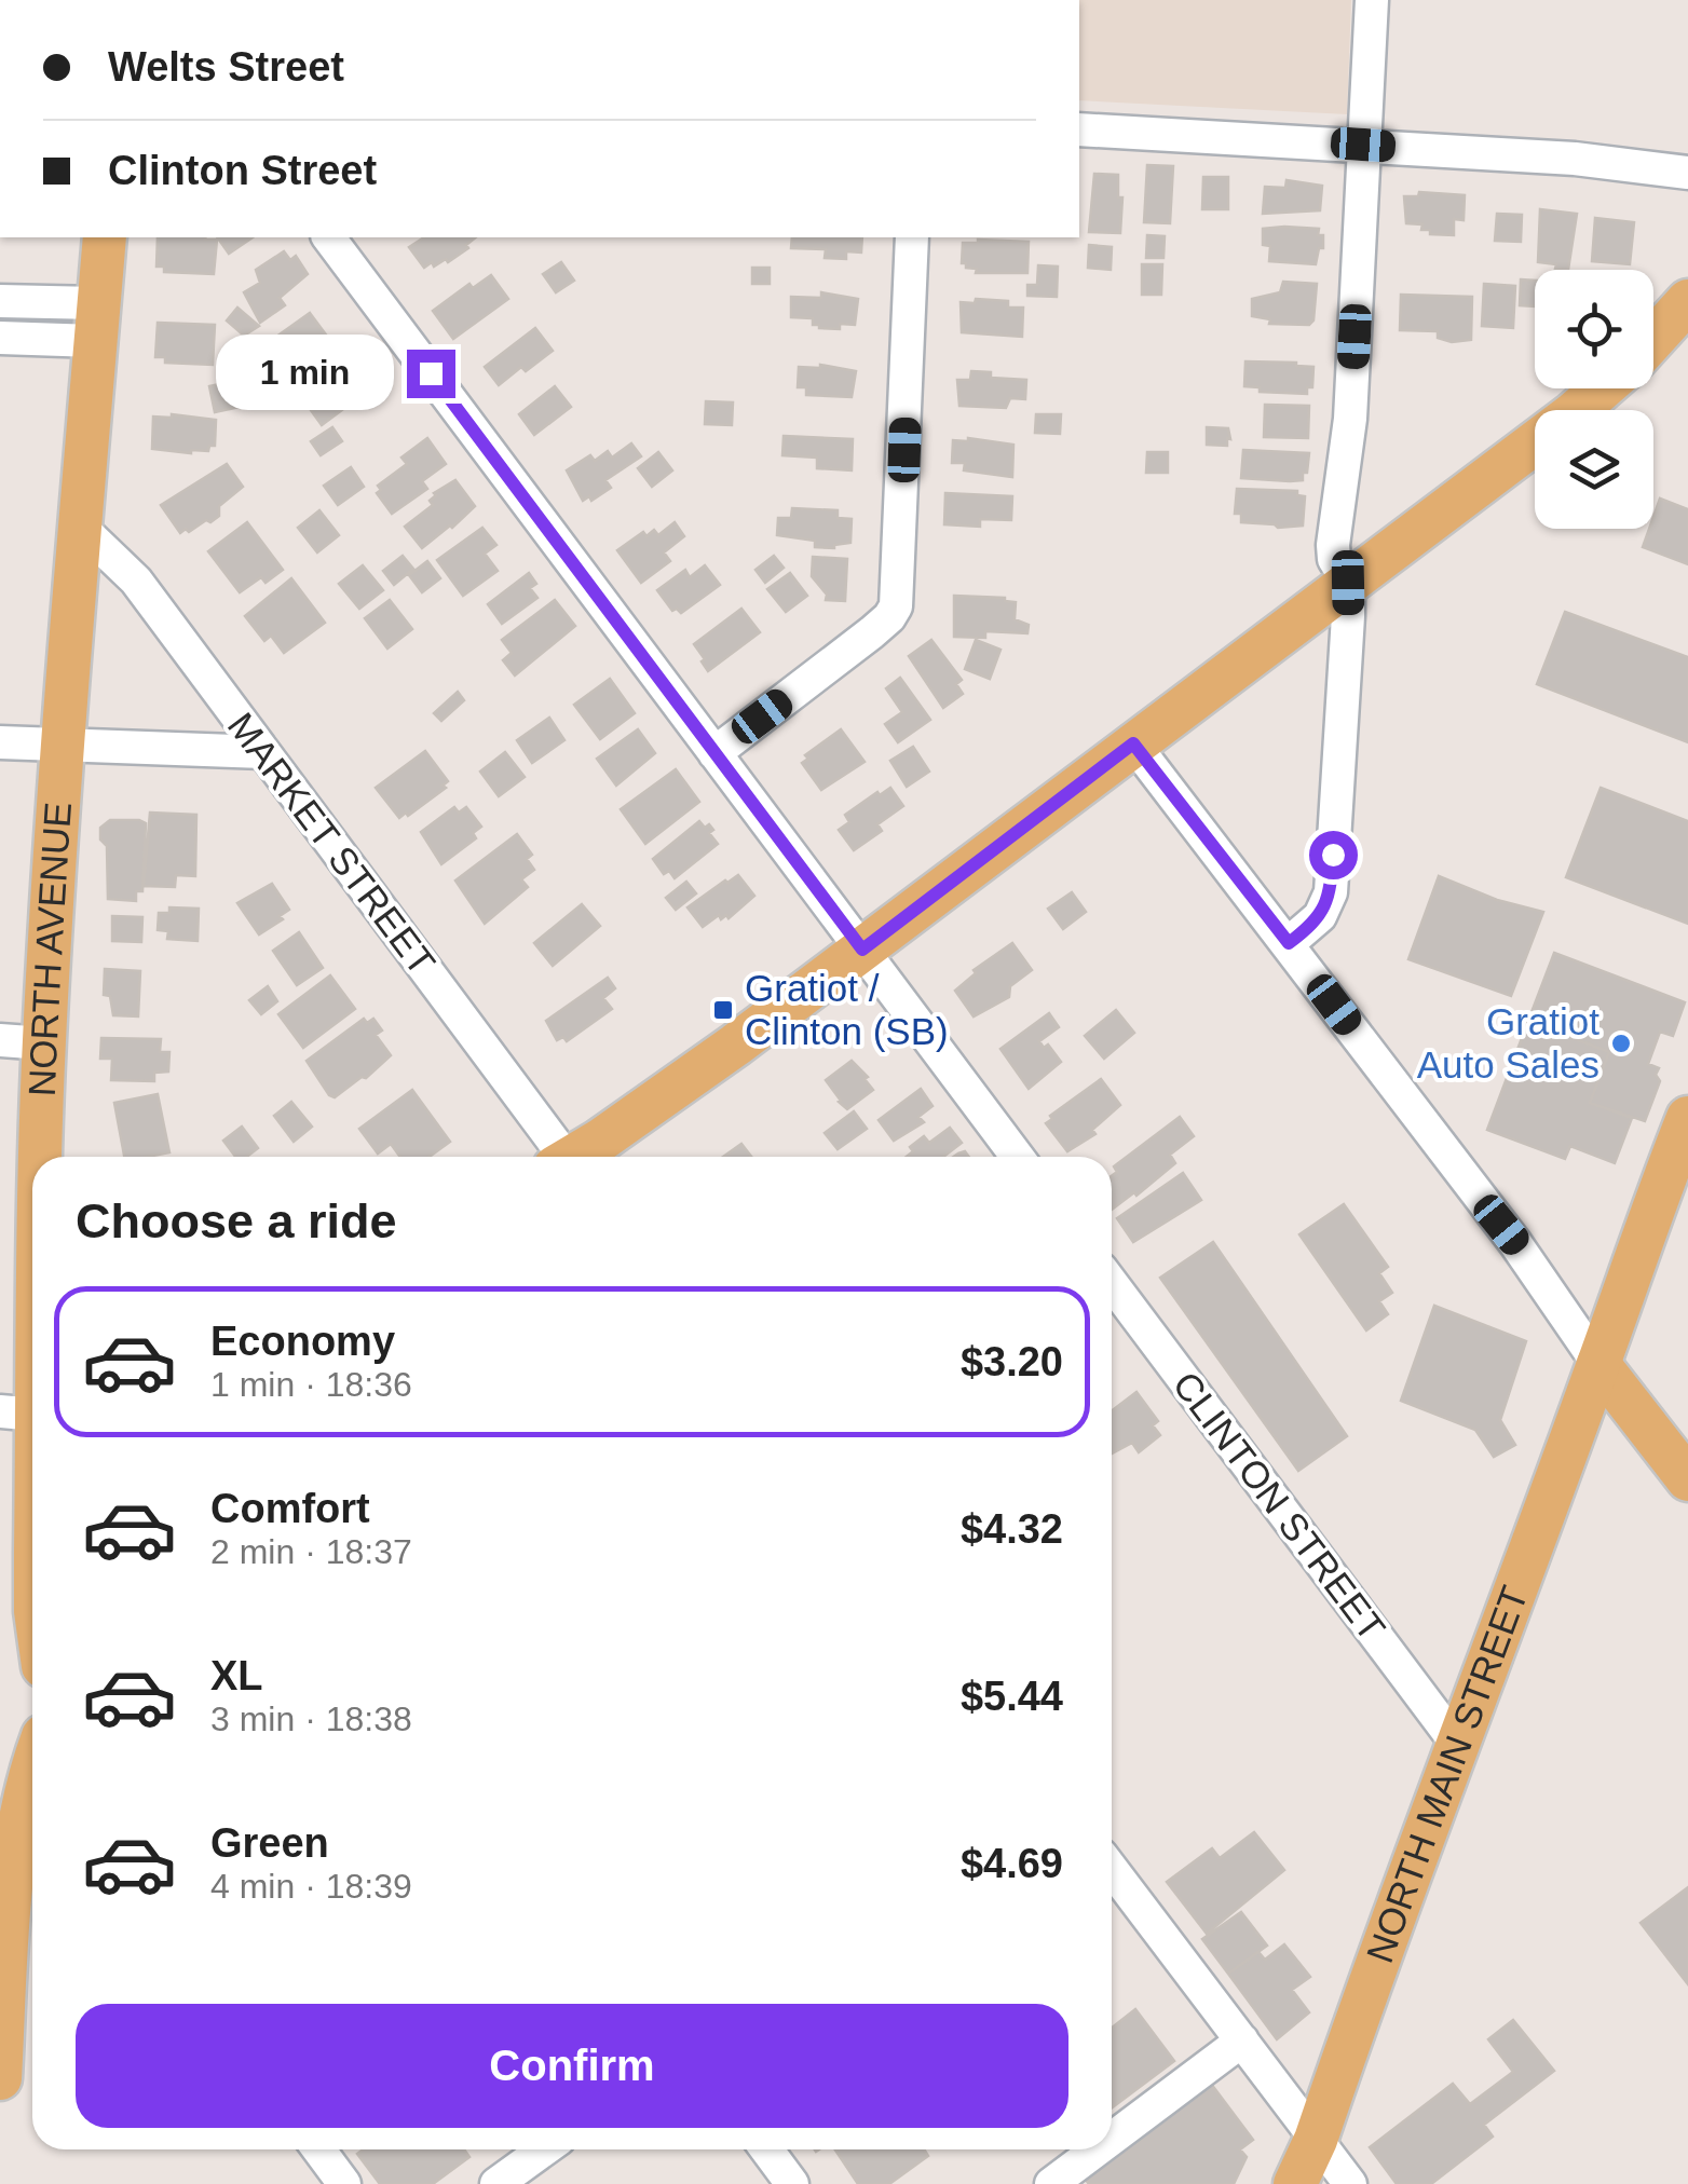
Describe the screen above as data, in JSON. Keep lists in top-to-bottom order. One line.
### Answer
{"streets":{"main road":["NORTH AVENUE","NORTH MAIN STREET"],"street":["MARKET STREET","CLINTON STREET"]},"crossings":[["MARKET STREET","NORTH AVENUE"],["CLINTON STREET","NORTH MAIN STREET"]],"places":{"transit":["Gratiot / Clinton (SB)"],"other":["Gratiot Auto Sales"]},"page":{"banner":["Welts Street","Clinton Street"],"bubble":"1 min","heading":"Choose a ride","list":[{"name":"Economy","note":"1 min · 18:36","value":"$3.20"},{"name":"Comfort","note":"2 min · 18:37","value":"$4.32"},{"name":"XL","note":"3 min · 18:38","value":"$5.44"},{"name":"Green","note":"4 min · 18:39","value":"$4.69"}],"buttons":"Confirm"}}
